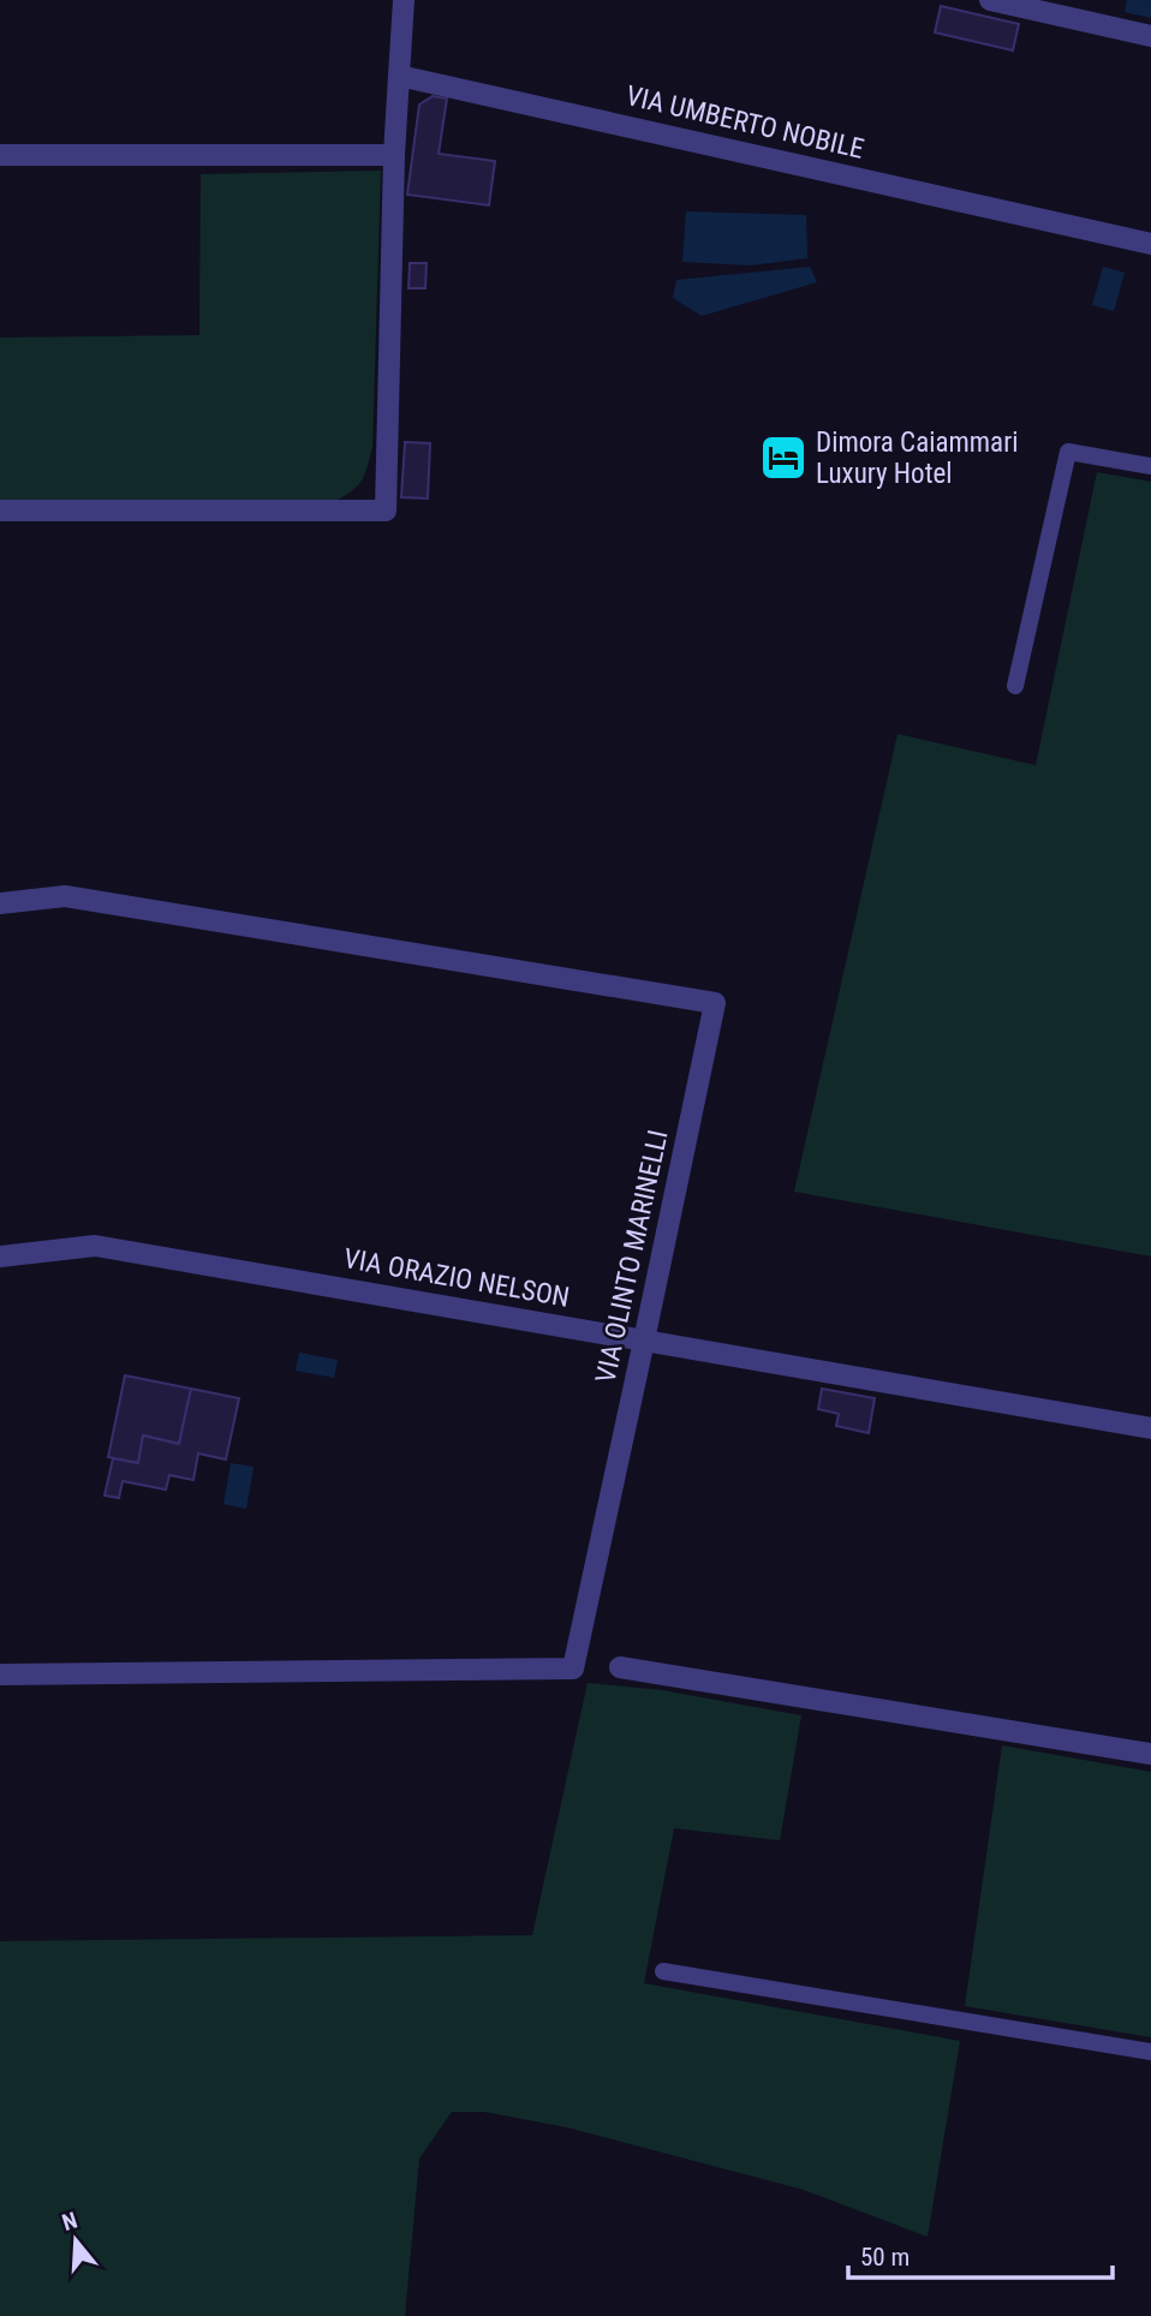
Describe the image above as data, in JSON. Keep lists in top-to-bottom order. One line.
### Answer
{"streets":{"street":["VIA UMBERTO NOBILE","VIA OLINTO MARINELLI","VIA ORAZIO NELSON"]},"crossings":[["VIA OLINTO MARINELLI","VIA ORAZIO NELSON"]],"places":{"hotel":["Dimora Caiammari Luxury Hotel"]},"scale_bar":"50 m","north":"top"}
